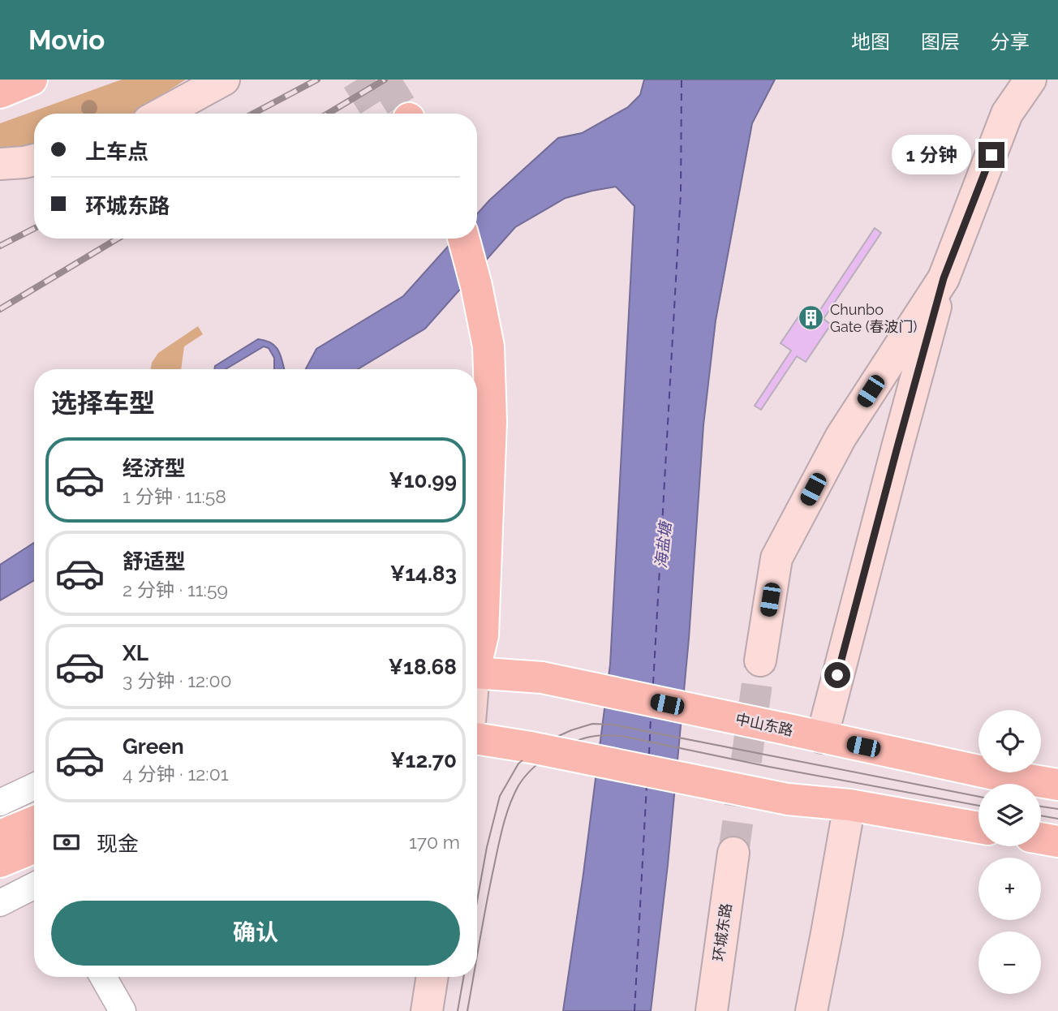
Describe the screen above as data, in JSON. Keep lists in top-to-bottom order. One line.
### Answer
{"streets":{"main road":["中山东路"],"street":["环城东路"]},"water":["海盐塘"],"places":{"building":["Chunbo Gate (春波门)"]},"page":{"header":"Movio","nav":["地图","图层","分享"],"banner":["上车点","环城东路"],"bubble":"1 分钟","heading":"选择车型","list":[{"name":"经济型","note":"1 分钟 · 11:58","value":"¥10.99"},{"name":"舒适型","note":"2 分钟 · 11:59","value":"¥14.83"},{"name":"XL","note":"3 分钟 · 12:00","value":"¥18.68"},{"name":"Green","note":"4 分钟 · 12:01","value":"¥12.70"}],"map_buttons":["+","−"],"pay":["现金","170 m"],"buttons":"确认"}}
